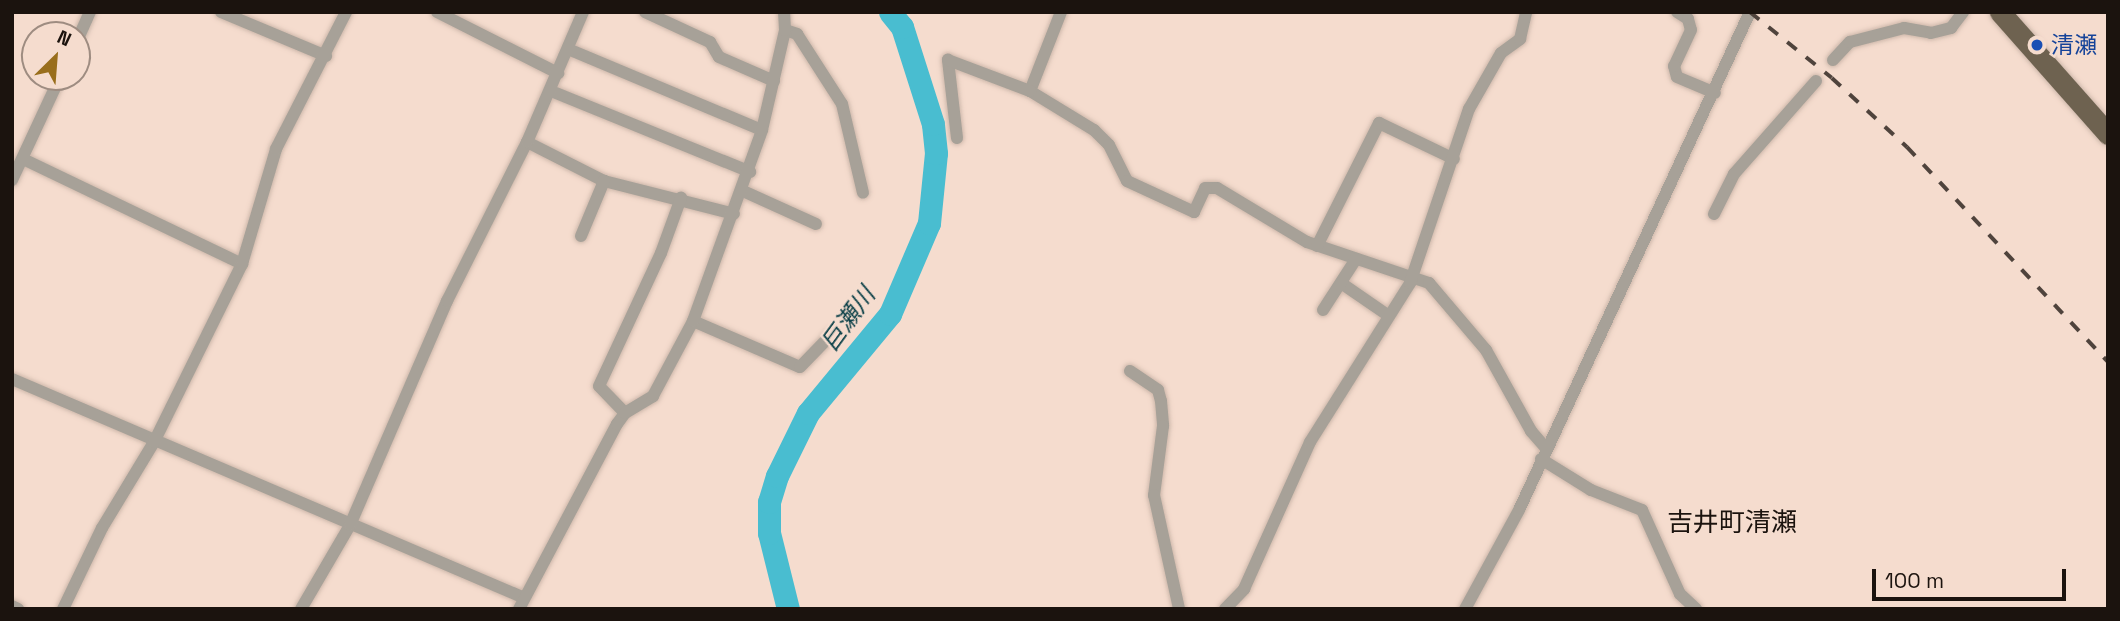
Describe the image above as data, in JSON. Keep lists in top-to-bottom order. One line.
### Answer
{"districts":["吉井町清瀬"],"water":["巨瀬川"],"places":["清瀬"],"scale_bar":"100 m","north":"top right"}
